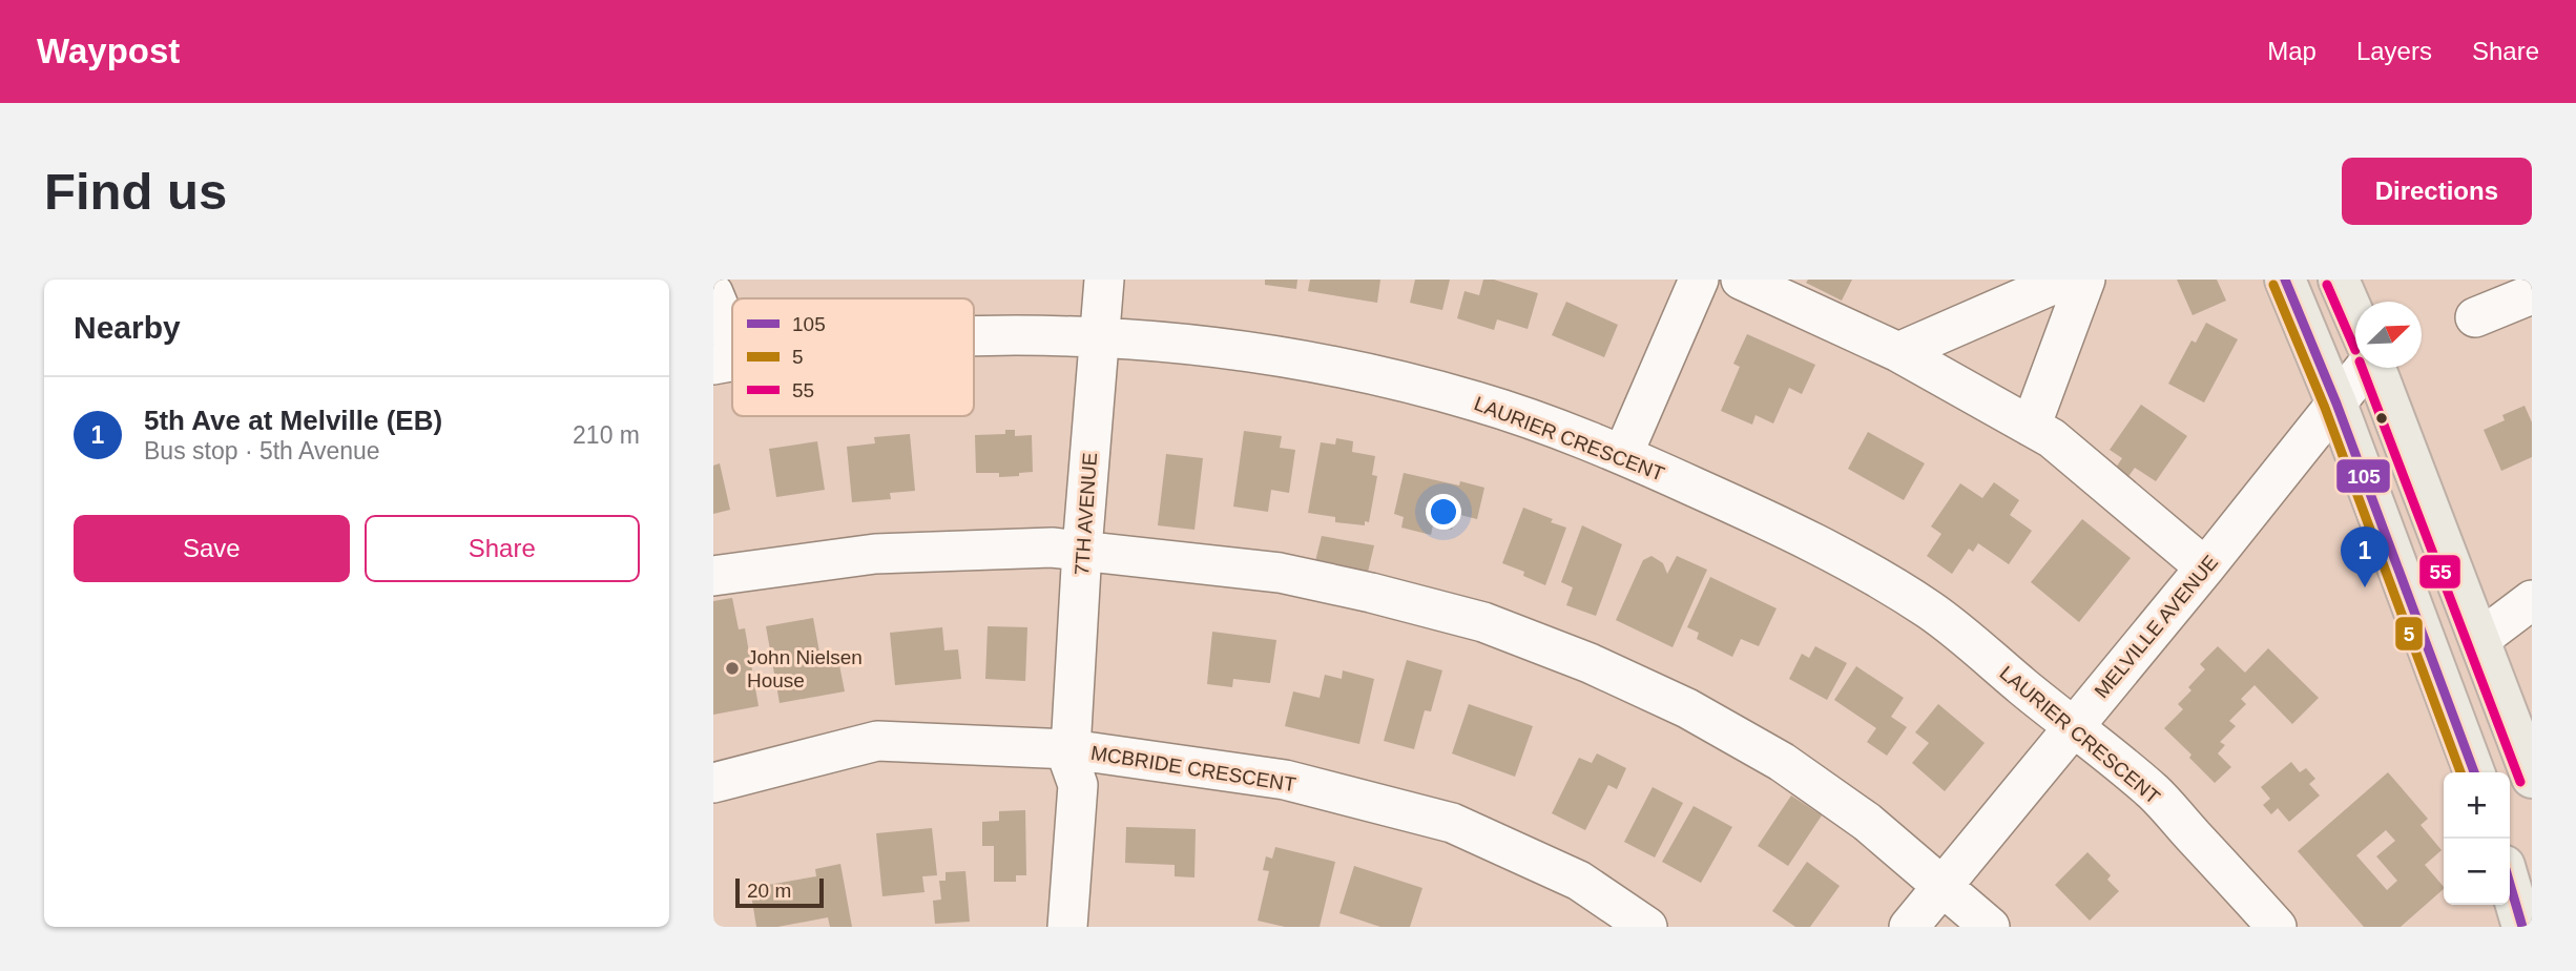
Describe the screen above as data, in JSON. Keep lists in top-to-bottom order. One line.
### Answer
{"streets":{"street":["LAURIER CRESCENT","7TH AVENUE","MELVILLE AVENUE","MCBRIDE CRESCENT"]},"crossings":[["LAURIER CRESCENT","7TH AVENUE"],["LAURIER CRESCENT","MELVILLE AVENUE"],["7TH AVENUE","MCBRIDE CRESCENT"]],"places":["John Nielsen House"],"lines":["transit line 105","transit line 5","transit line 55"],"legend":["105","5","55"],"scale_bar":"20 m","north":"top right","page":{"header":"Waypost","nav":["Map","Layers","Share"],"buttons":["Directions",["Save","Share"]],"title":"Find us","heading":"Nearby","list":[{"mark":"1","name":"5th Ave at Melville (EB)","note":"Bus stop · 5th Avenue","value":"210 m"}],"pins":"1","map_buttons":["+","−"],"scale":"20 m"}}
